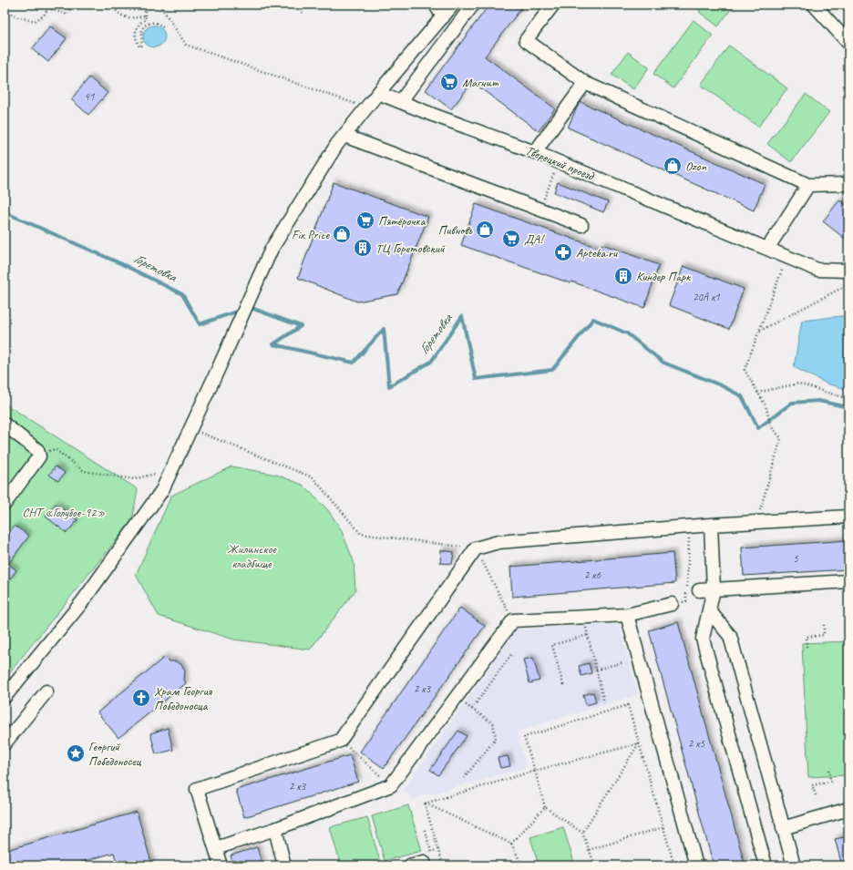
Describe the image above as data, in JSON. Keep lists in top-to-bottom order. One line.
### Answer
{"streets":{"lane":["Тверецкий проезд"]},"water":["Горетовка"],"parks":["СНТ «Голубое-92»","Жилинское кладбище"],"places":{"supermarket":["Магнит","Пятёрочка","ДА!"],"shop":["Ozon","Пивновъ","Fix Price"],"building":["ТЦ Горетовский","Киндер Парк"],"pharmacy":["Apteka.ru"],"church":["Храм Георгия Победоносца"],"place":["Георгий Победоносец"]},"house_numbers":["41","20А к1","5","2 к6","2 к3","2 к5","2 к3"]}
